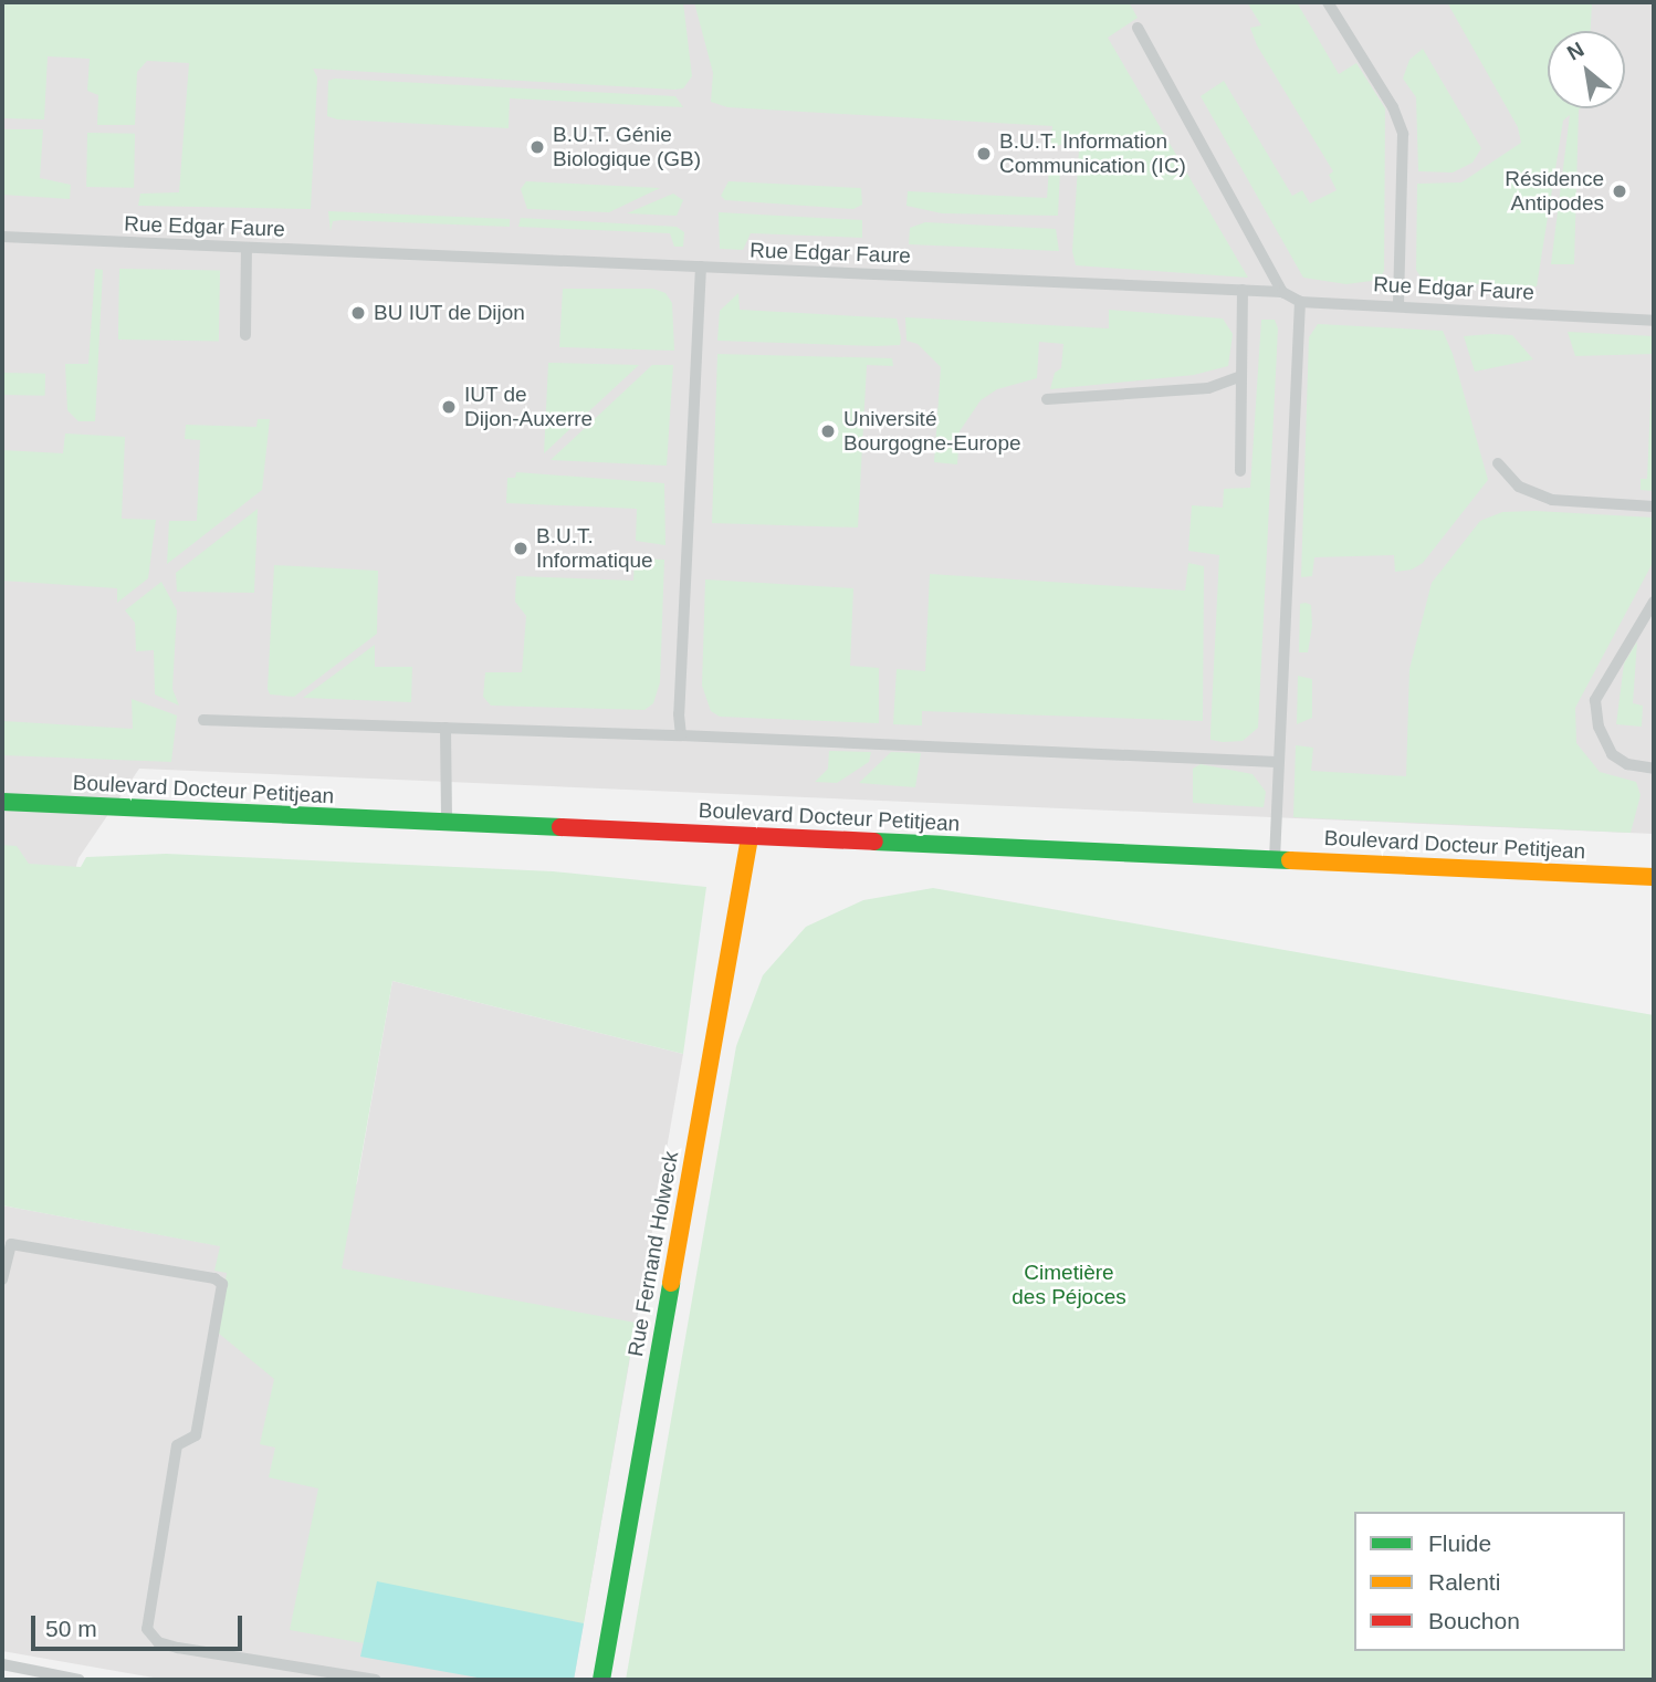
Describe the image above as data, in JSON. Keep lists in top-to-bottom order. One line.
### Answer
{"streets":{"main road":["Boulevard Docteur Petitjean","Rue Fernand Holweck"],"lane":["Rue Edgar Faure"]},"crossings":[["Boulevard Docteur Petitjean","Rue Fernand Holweck"]],"parks":["Cimetière des Péjoces"],"places":["B.U.T. Génie Biologique (GB)","B.U.T. Information Communication (IC)","Résidence Antipodes","BU IUT de Dijon","IUT de Dijon-Auxerre","Université Bourgogne-Europe","B.U.T. Informatique"],"legend":["Fluide","Ralenti","Bouchon"],"scale_bar":"50 m","north":"top left"}
